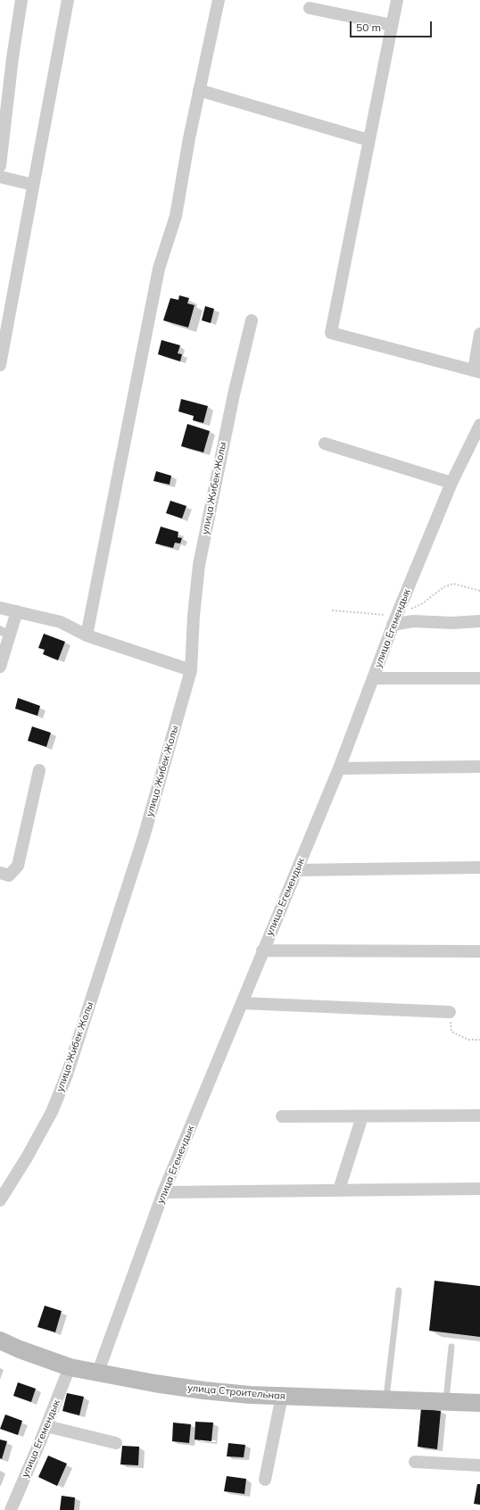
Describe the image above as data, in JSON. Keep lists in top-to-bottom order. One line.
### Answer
{"streets":{"main road":["улица Строительная"],"street":["улица Жибек Жолы","улица Егемендык"]},"crossings":[["улица Егемендык","улица Строительная"]],"scale_bar":"50 m"}
